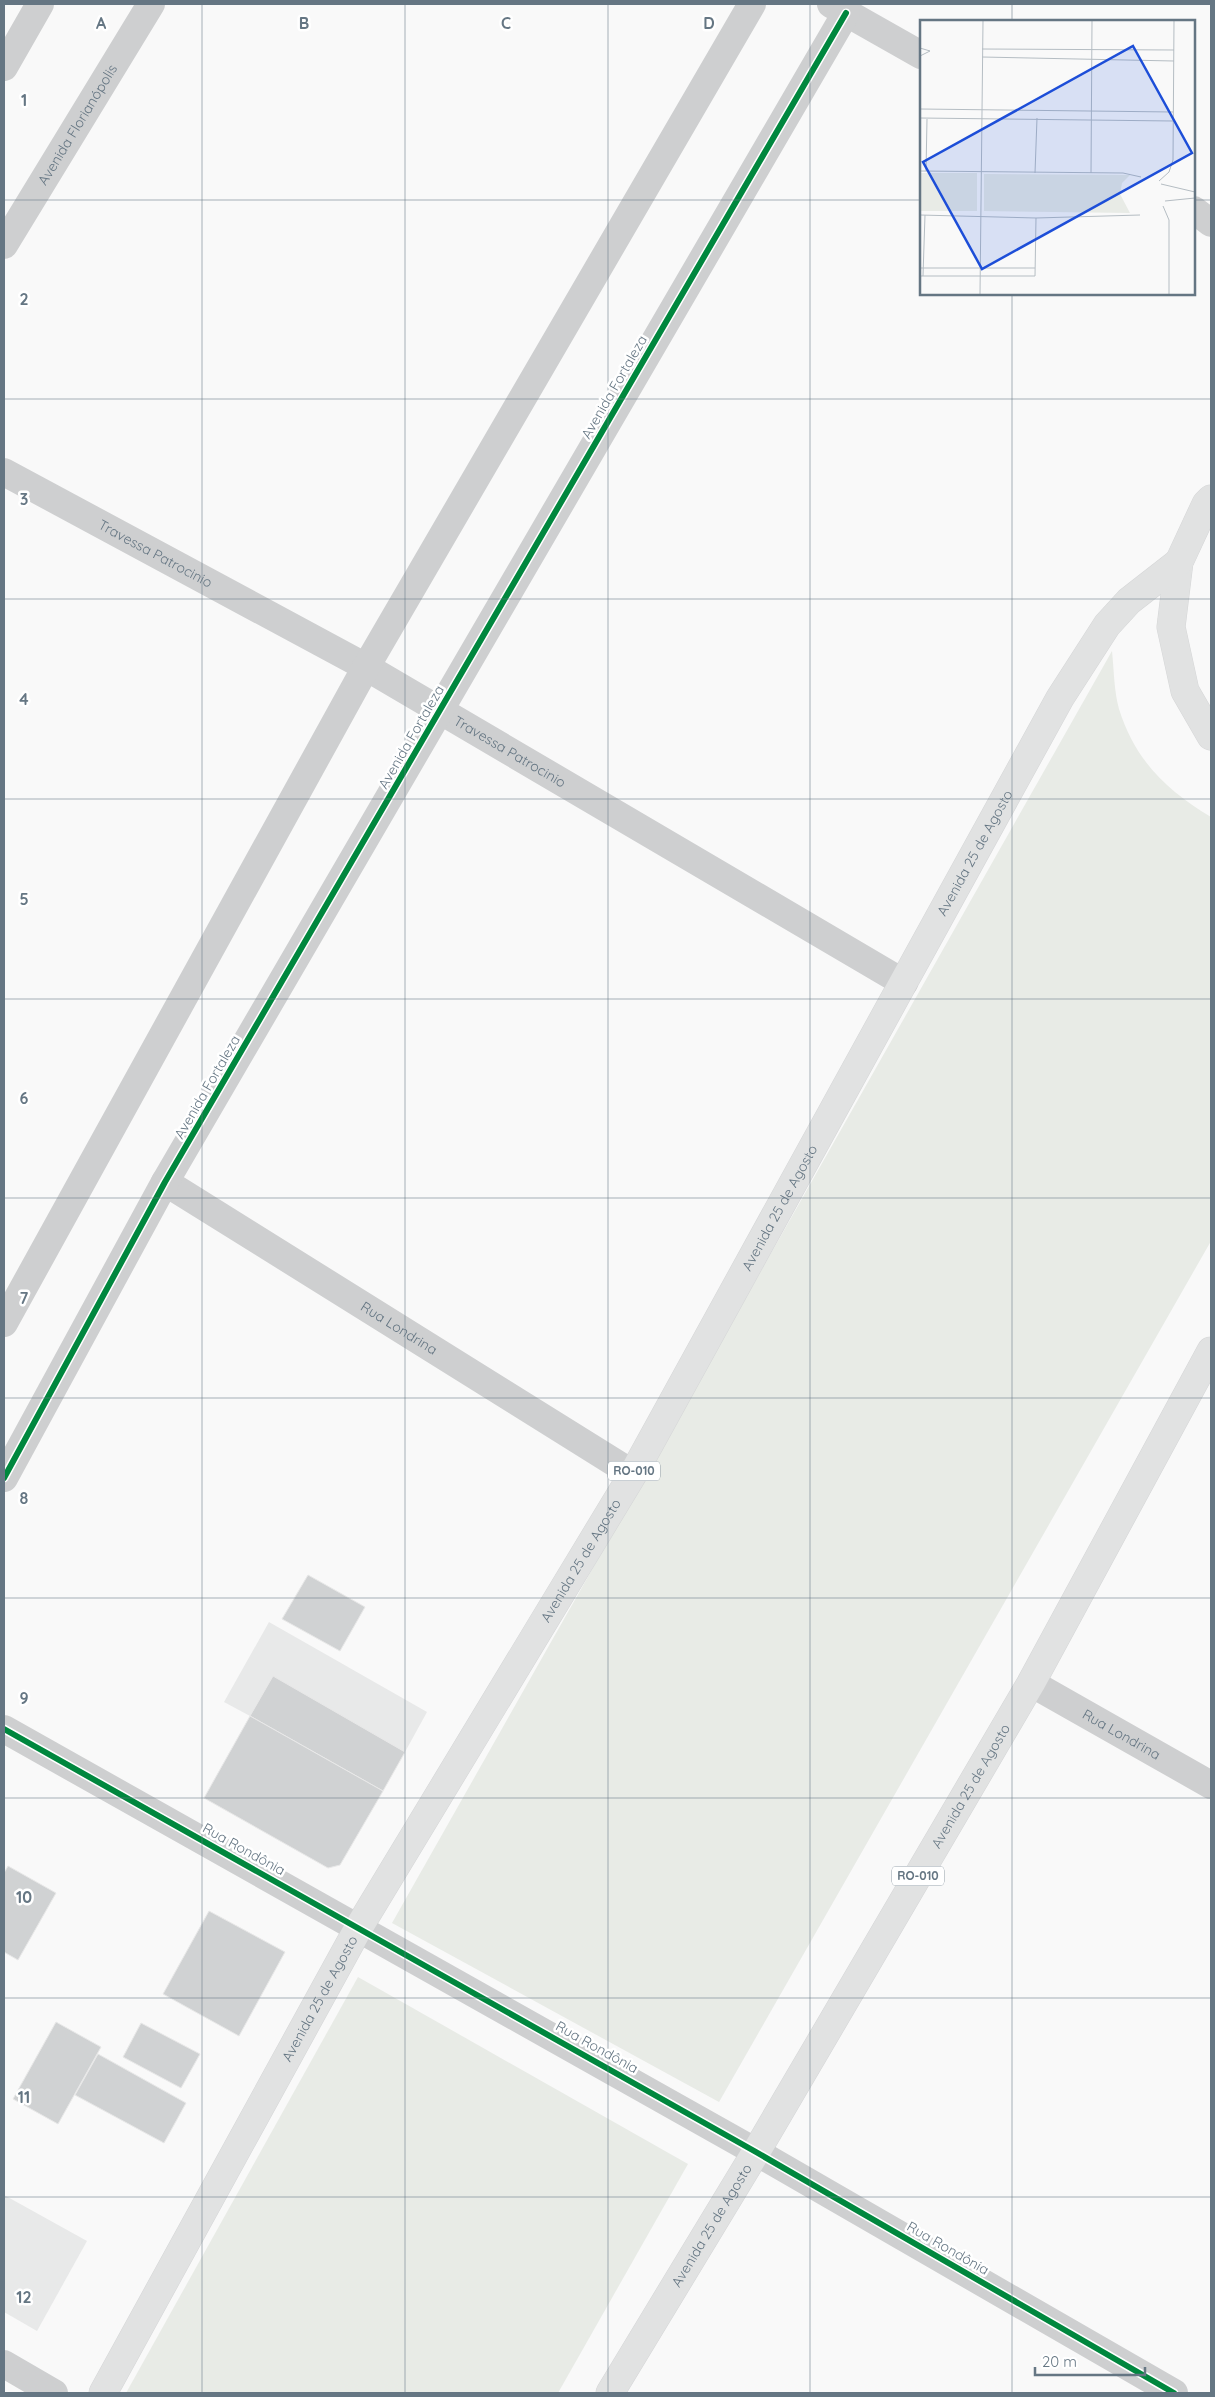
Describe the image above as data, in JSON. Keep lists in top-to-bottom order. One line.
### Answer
{"streets":{"main road":["Avenida 25 de Agosto","RO-010"],"street":["Avenida Florianópolis","Avenida Fortaleza","Travessa Patrocinio","Rua Londrina","Rua Rondônia"]},"crossings":[["Avenida Fortaleza","Travessa Patrocinio"],["Avenida Fortaleza","Rua Londrina"],["Travessa Patrocinio","Avenida 25 de Agosto"],["Avenida 25 de Agosto","Rua Londrina"],["Avenida 25 de Agosto","Rua Rondônia"]],"scale_bar":"20 m","grid":{"columns":["A","B","C","D"],"rows":["1","2","3","4","5","6","7","8","9","10","11","12"]}}
